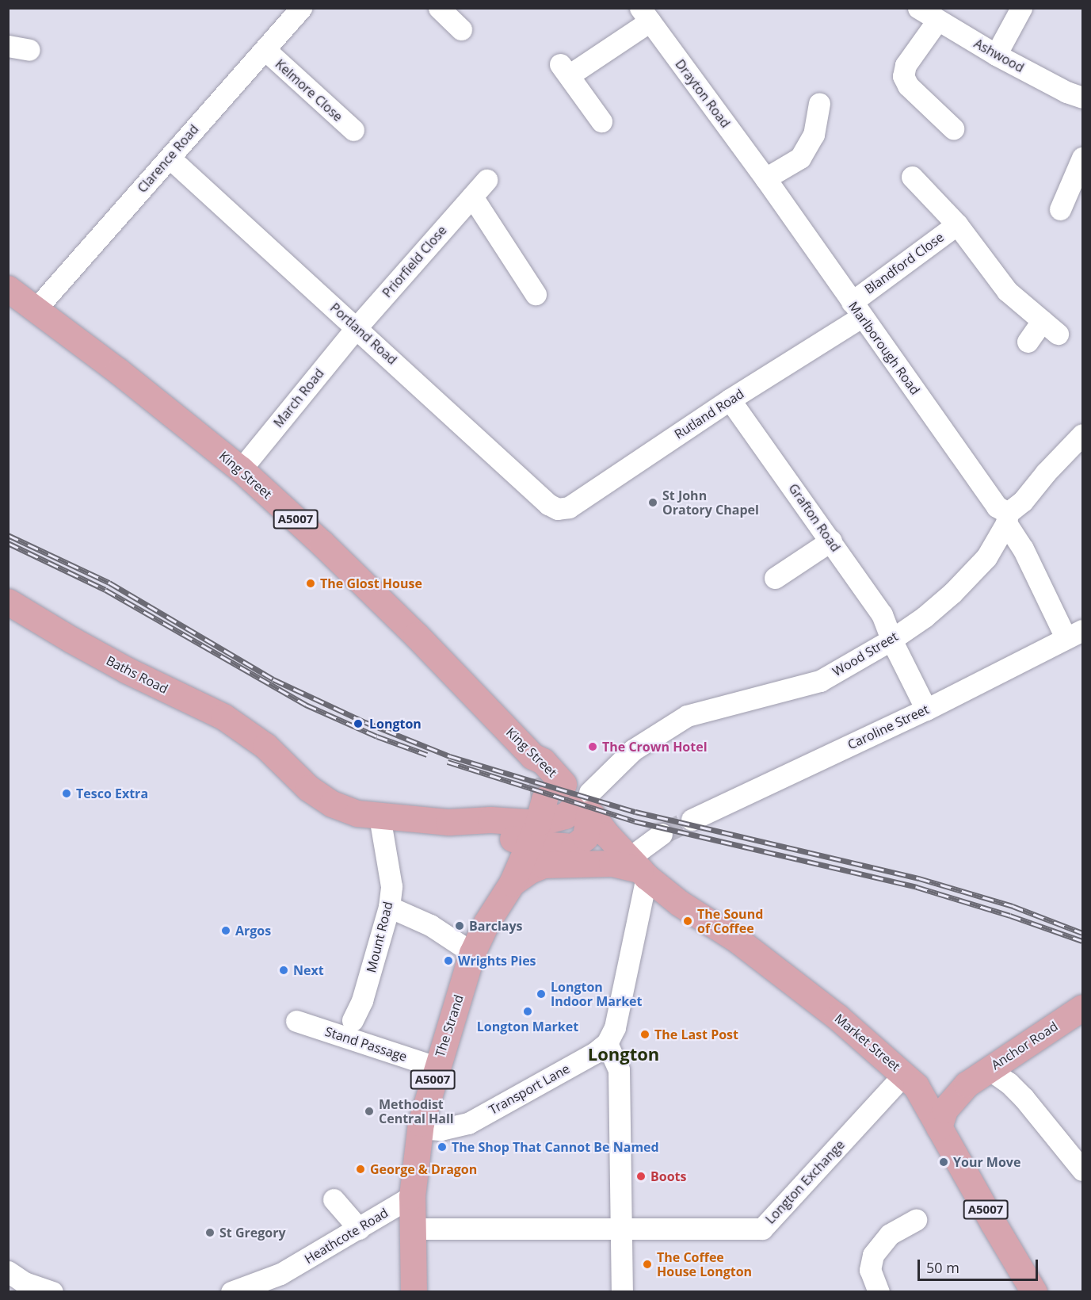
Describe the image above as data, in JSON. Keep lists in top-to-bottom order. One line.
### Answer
{"streets":{"main road":["King Street","A5007","Baths Road","The Strand","Market Street","Anchor Road"],"street":["Ashwood","Kelmore Close","Drayton Road","Clarence Road","Priorfield Close","Blandford Close","Portland Road","Marlborough Road","March Road","Rutland Road","Grafton Road","Wood Street","Caroline Street","Mount Road","Stand Passage","Transport Lane","Longton Exchange","Heathcote Road"]},"crossings":[["Kelmore Close","Clarence Road"],["Drayton Road","Marlborough Road"],["Clarence Road","Portland Road"],["Clarence Road","King Street"],["Priorfield Close","Portland Road"],["Priorfield Close","March Road"],["Blandford Close","Marlborough Road"],["Blandford Close","Rutland Road"],["Portland Road","March Road"],["Portland Road","Rutland Road"],["Marlborough Road","Rutland Road"],["Marlborough Road","Wood Street"],["Marlborough Road","Caroline Street"],["March Road","King Street"],["Rutland Road","Grafton Road"],["King Street","A5007"],["King Street","Baths Road"],["Grafton Road","Wood Street"],["Grafton Road","Caroline Street"],["A5007","Wood Street"],["A5007","Baths Road"],["A5007","The Strand"],["A5007","Market Street"],["Wood Street","Baths Road"],["Baths Road","Mount Road"],["The Strand","Stand Passage"],["The Strand","Transport Lane"],["The Strand","Longton Exchange"],["The Strand","Heathcote Road"],["Market Street","Anchor Road"],["Market Street","Longton Exchange"]],"districts":["Longton"],"places":["St John Oratory Chapel","The Glost House","Longton","The Crown Hotel","Tesco Extra","The Sound of Coffee","Barclays","Argos","Wrights Pies","Next","Longton Indoor Market","Longton Market","The Last Post","Methodist Central Hall","The Shop That Cannot Be Named","Your Move","George & Dragon","Boots","St Gregory","The Coffee House Longton"],"scale_bar":"50 m"}
